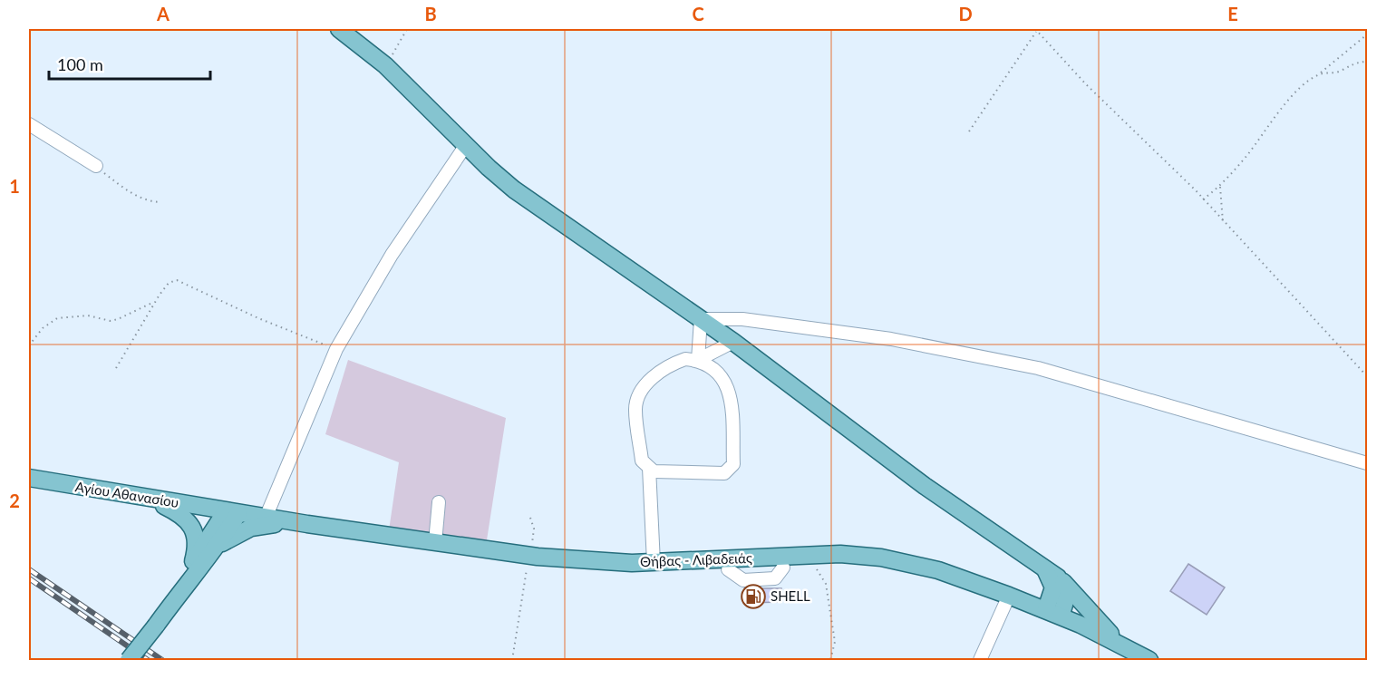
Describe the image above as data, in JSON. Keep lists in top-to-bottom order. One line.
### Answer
{"streets":{"main road":["Αγίου Αθανασίου","Θήβας - Λιβαδειάς"]},"crossings":[["Αγίου Αθανασίου","Θήβας - Λιβαδειάς"]],"places":{"fuel station":["SHELL"]},"scale_bar":"100 m","grid":{"columns":["A","B","C","D","E"],"rows":["1","2"]}}
